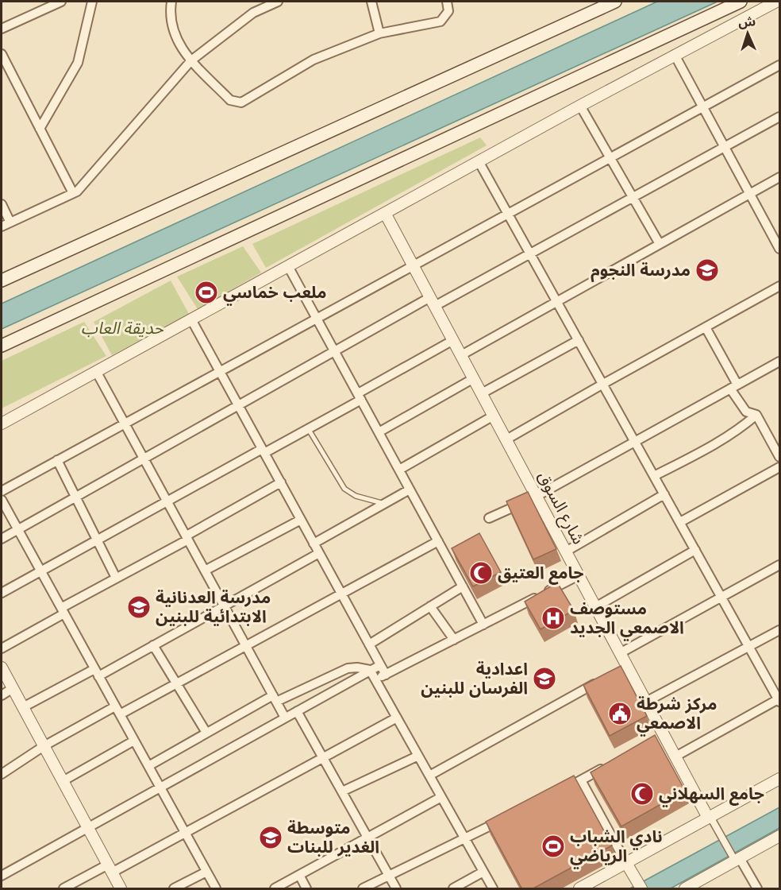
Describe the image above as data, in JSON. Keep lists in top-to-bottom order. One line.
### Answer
{"streets":{"street":["شارع السوق"]},"parks":["حديقة العاب"],"places":{"school or university":["مدرسة النجوم","مدرسة العدنانية الابتدائية للبنين","اعدادية الفرسان للبنين","متوسطة الغدير للبنات"],"sports":["ملعب خماسي","نادي الشباب الرياضي"],"mosque":["جامع العتيق","جامع السهلاني"],"hospital":["مستوصف الاصمعي الجديد"],"public building":["مركز شرطة الاصمعي"]},"north":"top"}
